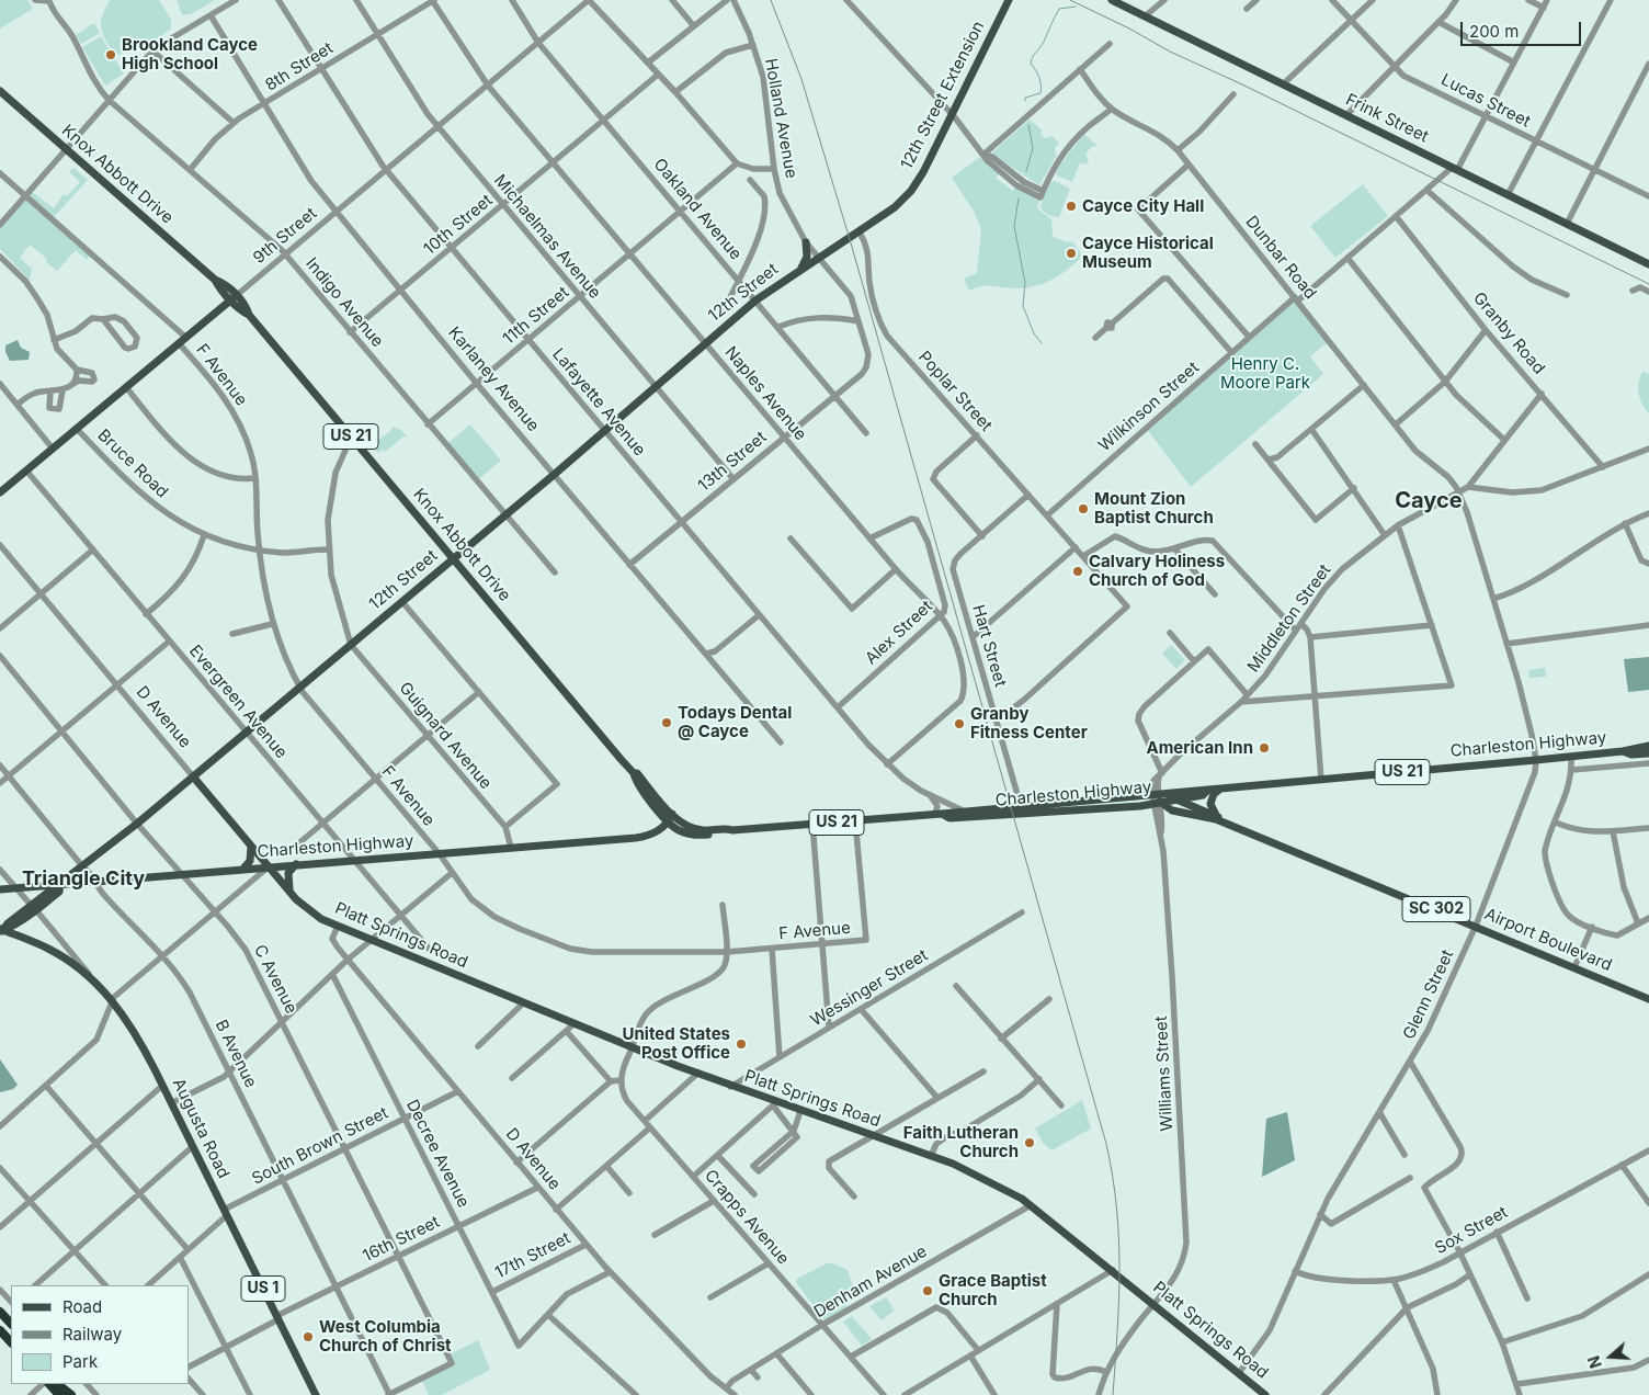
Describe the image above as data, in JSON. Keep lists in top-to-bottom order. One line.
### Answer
{"streets":{"main road":["12th Street Extension","Frink Street","Knox Abbott Drive","9th Street","12th Street","US 21","D Avenue","Charleston Highway","SC 302","Platt Springs Road","Airport Boulevard","Augusta Road","US 1"],"street":["8th Street","Lucas Street","Holland Avenue","Oakland Avenue","10th Street","Michaelmas Avenue","Dunbar Road","Indigo Avenue","11th Street","Granby Road","F Avenue","Karlaney Avenue","Poplar Street","Naples Avenue","Lafayette Avenue","Wilkinson Street","13th Street","Bruce Road","Middleton Street","Alex Street","Hart Street","Evergreen Avenue","Guignard Avenue","C Avenue","Wessinger Street","Glenn Street","B Avenue","Williams Street","South Brown Street","Decree Avenue","Crapps Avenue","Sox Street","16th Street","17th Street","Denham Avenue"]},"crossings":[["8th Street","Michaelmas Avenue"],["8th Street","Indigo Avenue"],["8th Street","Karlaney Avenue"],["8th Street","Naples Avenue"],["8th Street","Lafayette Avenue"],["12th Street Extension","Holland Avenue"],["12th Street Extension","12th Street"],["12th Street Extension","Poplar Street"],["Holland Avenue","12th Street"],["Holland Avenue","13th Street"],["Frink Street","Wilkinson Street"],["Knox Abbott Drive","9th Street"],["Knox Abbott Drive","12th Street"],["Knox Abbott Drive","Charleston Highway"],["Oakland Avenue","10th Street"],["Oakland Avenue","9th Street"],["Oakland Avenue","12th Street"],["Oakland Avenue","11th Street"],["Oakland Avenue","13th Street"],["10th Street","Michaelmas Avenue"],["10th Street","Indigo Avenue"],["10th Street","Karlaney Avenue"],["10th Street","Naples Avenue"],["10th Street","Lafayette Avenue"],["9th Street","Michaelmas Avenue"],["9th Street","Indigo Avenue"],["9th Street","F Avenue"],["9th Street","Karlaney Avenue"],["9th Street","Naples Avenue"],["9th Street","Lafayette Avenue"],["9th Street","Bruce Road"],["9th Street","Evergreen Avenue"],["Michaelmas Avenue","12th Street"],["Michaelmas Avenue","11th Street"],["Michaelmas Avenue","13th Street"],["Dunbar Road","Wilkinson Street"],["Dunbar Road","Glenn Street"],["12th Street","Indigo Avenue"],["12th Street","F Avenue"],["12th Street","Karlaney Avenue"],["12th Street","Naples Avenue"],["12th Street","Lafayette Avenue"],["12th Street","Evergreen Avenue"],["12th Street","D Avenue"],["12th Street","Guignard Avenue"],["12th Street","Charleston Highway"],["12th Street","C Avenue"],["12th Street","B Avenue"],["12th Street","Augusta Road"],["Indigo Avenue","11th Street"],["11th Street","Karlaney Avenue"],["11th Street","Naples Avenue"],["11th Street","Lafayette Avenue"],["Granby Road","Wilkinson Street"],["Granby Road","Middleton Street"],["F Avenue","Bruce Road"],["F Avenue","Charleston Highway"],["Karlaney Avenue","13th Street"],["Poplar Street","Wilkinson Street"],["Poplar Street","Hart Street"],["Naples Avenue","Lafayette Avenue"],["Naples Avenue","13th Street"],["Naples Avenue","Alex Street"],["Lafayette Avenue","13th Street"],["Lafayette Avenue","Alex Street"],["Lafayette Avenue","Charleston Highway"],["Middleton Street","Charleston Highway"],["Middleton Street","Airport Boulevard"],["Middleton Street","Glenn Street"],["Middleton Street","Williams Street"],["Hart Street","Charleston Highway"],["Evergreen Avenue","Charleston Highway"],["D Avenue","Charleston Highway"],["D Avenue","Platt Springs Road"],["D Avenue","South Brown Street"],["D Avenue","16th Street"],["D Avenue","17th Street"],["D Avenue","Denham Avenue"],["Guignard Avenue","Charleston Highway"],["Charleston Highway","Airport Boulevard"],["Charleston Highway","C Avenue"],["Charleston Highway","Glenn Street"],["Charleston Highway","B Avenue"],["Charleston Highway","Williams Street"],["Platt Springs Road","Wessinger Street"],["Platt Springs Road","Glenn Street"],["Platt Springs Road","Williams Street"],["Platt Springs Road","Denham Avenue"],["Airport Boulevard","Glenn Street"],["Airport Boulevard","Williams Street"],["C Avenue","B Avenue"],["C Avenue","South Brown Street"],["C Avenue","16th Street"],["Glenn Street","Sox Street"],["B Avenue","South Brown Street"],["B Avenue","16th Street"],["Augusta Road","South Brown Street"],["Augusta Road","16th Street"],["South Brown Street","Decree Avenue"],["Decree Avenue","16th Street"],["Decree Avenue","17th Street"],["Crapps Avenue","Denham Avenue"]],"districts":["Cayce","Triangle City"],"parks":["Henry C. Moore Park"],"places":["Brookland Cayce High School","Cayce City Hall","Cayce Historical Museum","Mount Zion Baptist Church","Calvary Holiness Church of God","Todays Dental @ Cayce","Granby Fitness Center","American Inn","United States Post Office","Faith Lutheran Church","Grace Baptist Church","West Columbia Church of Christ"],"legend":["Road","Railway","Park"],"scale_bar":"200 m","north":"left"}
